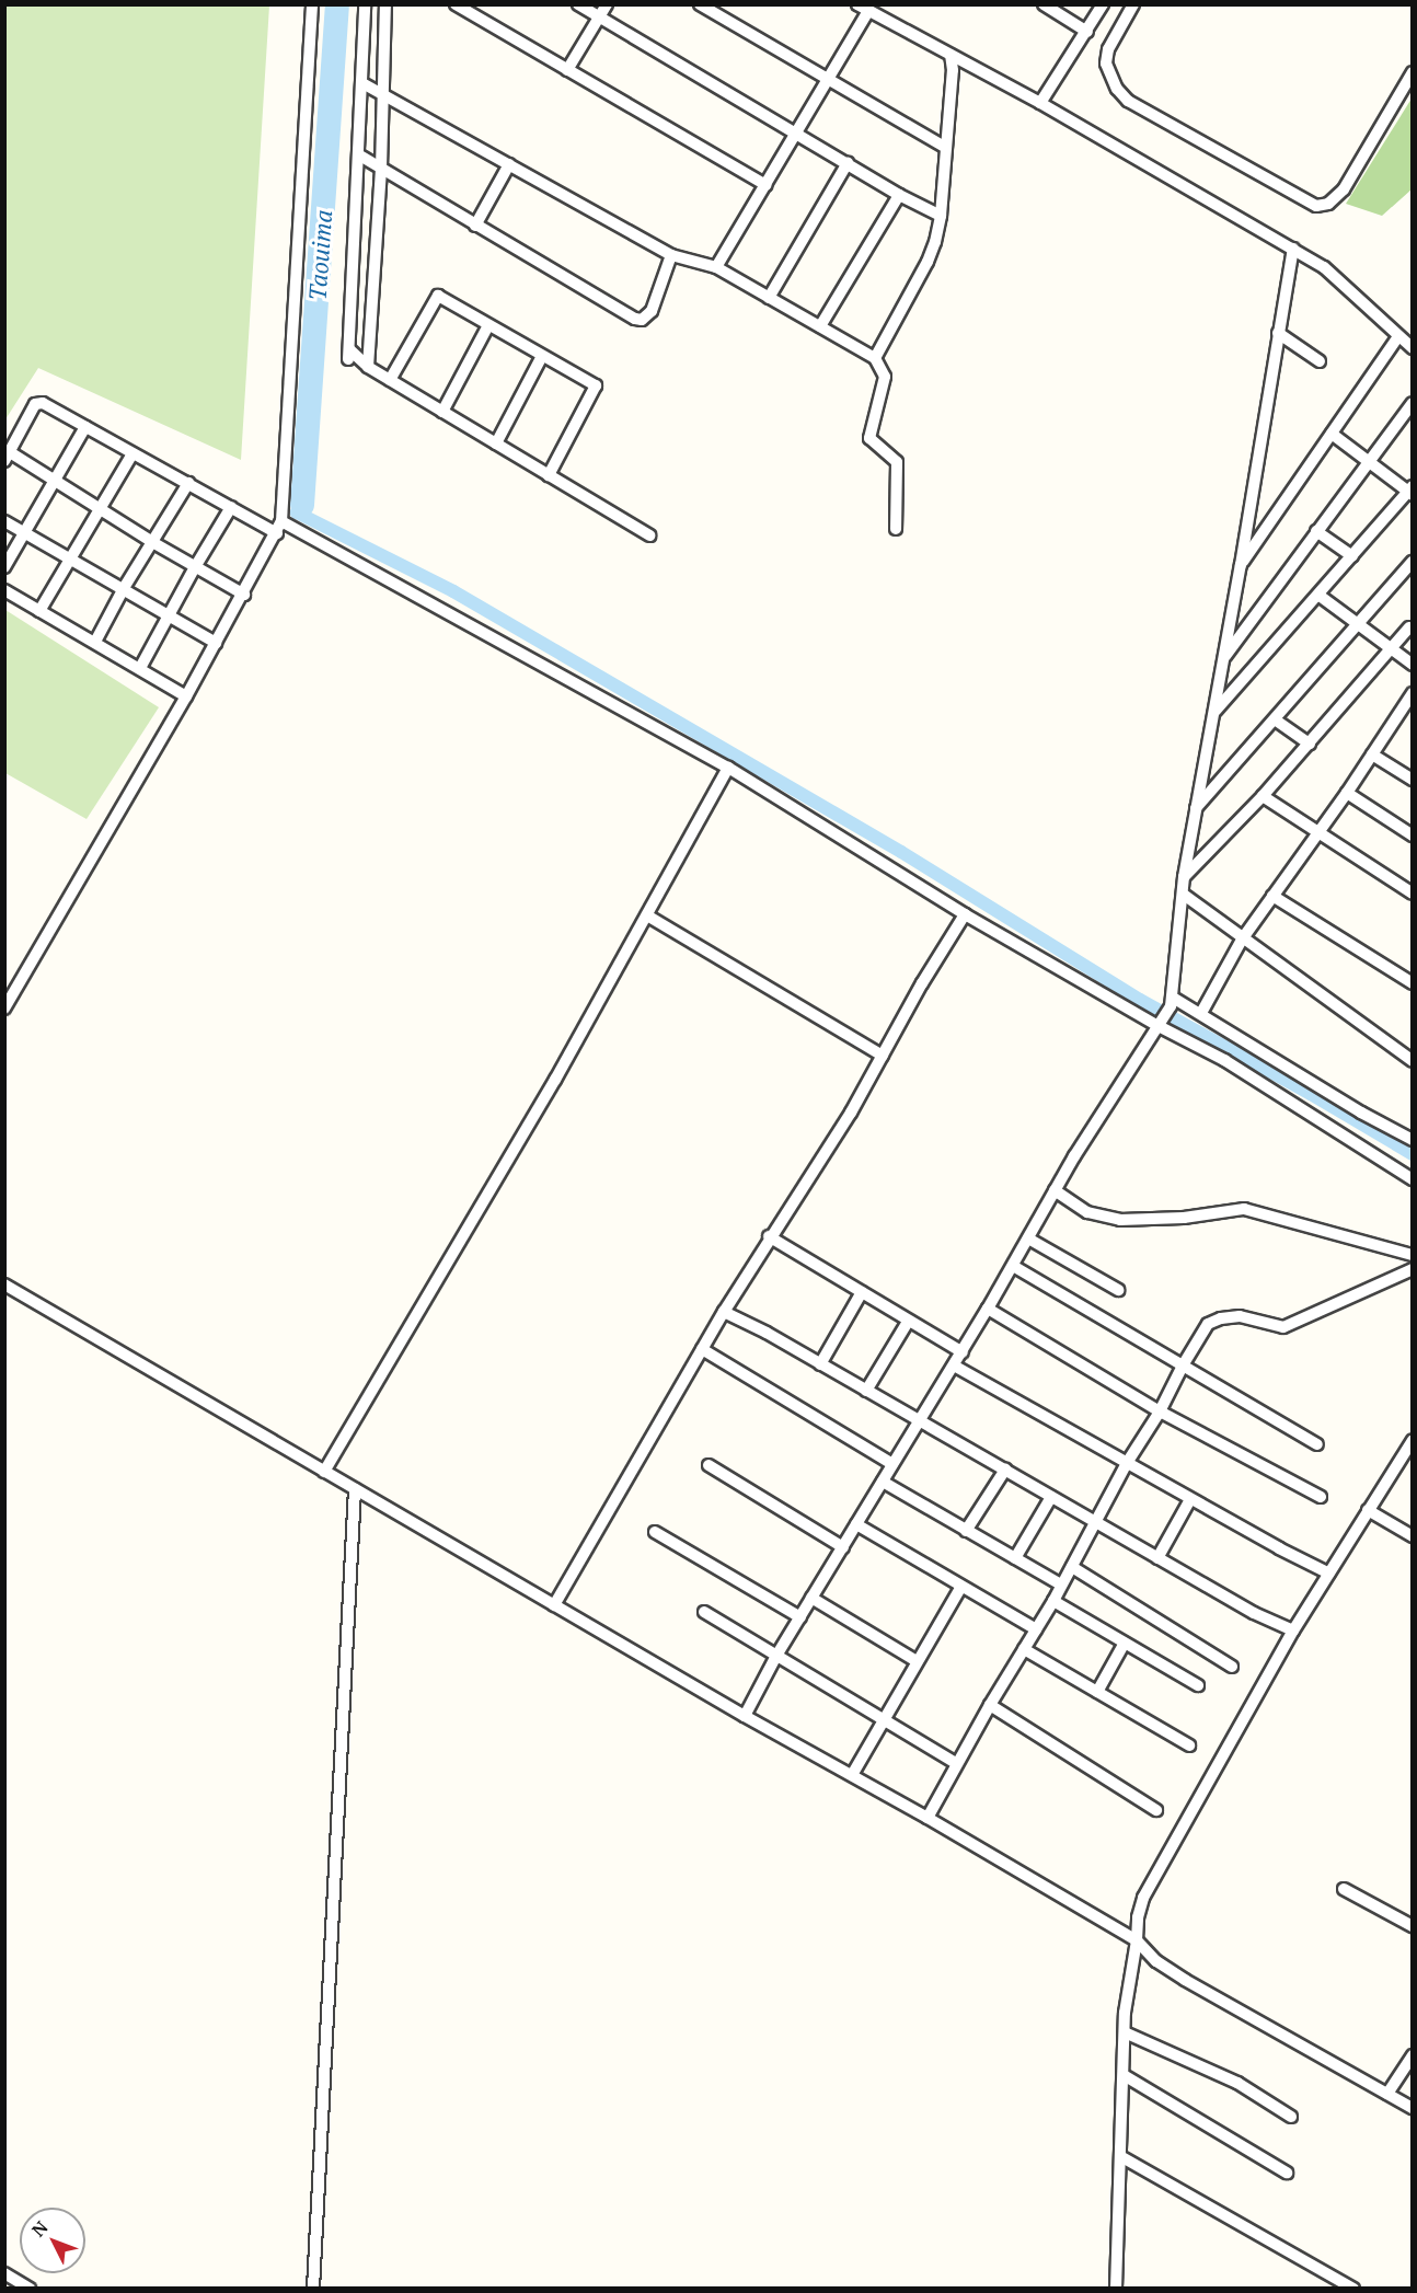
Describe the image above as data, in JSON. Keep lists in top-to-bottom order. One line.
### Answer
{"water":["Taouima"],"north":"top left"}
